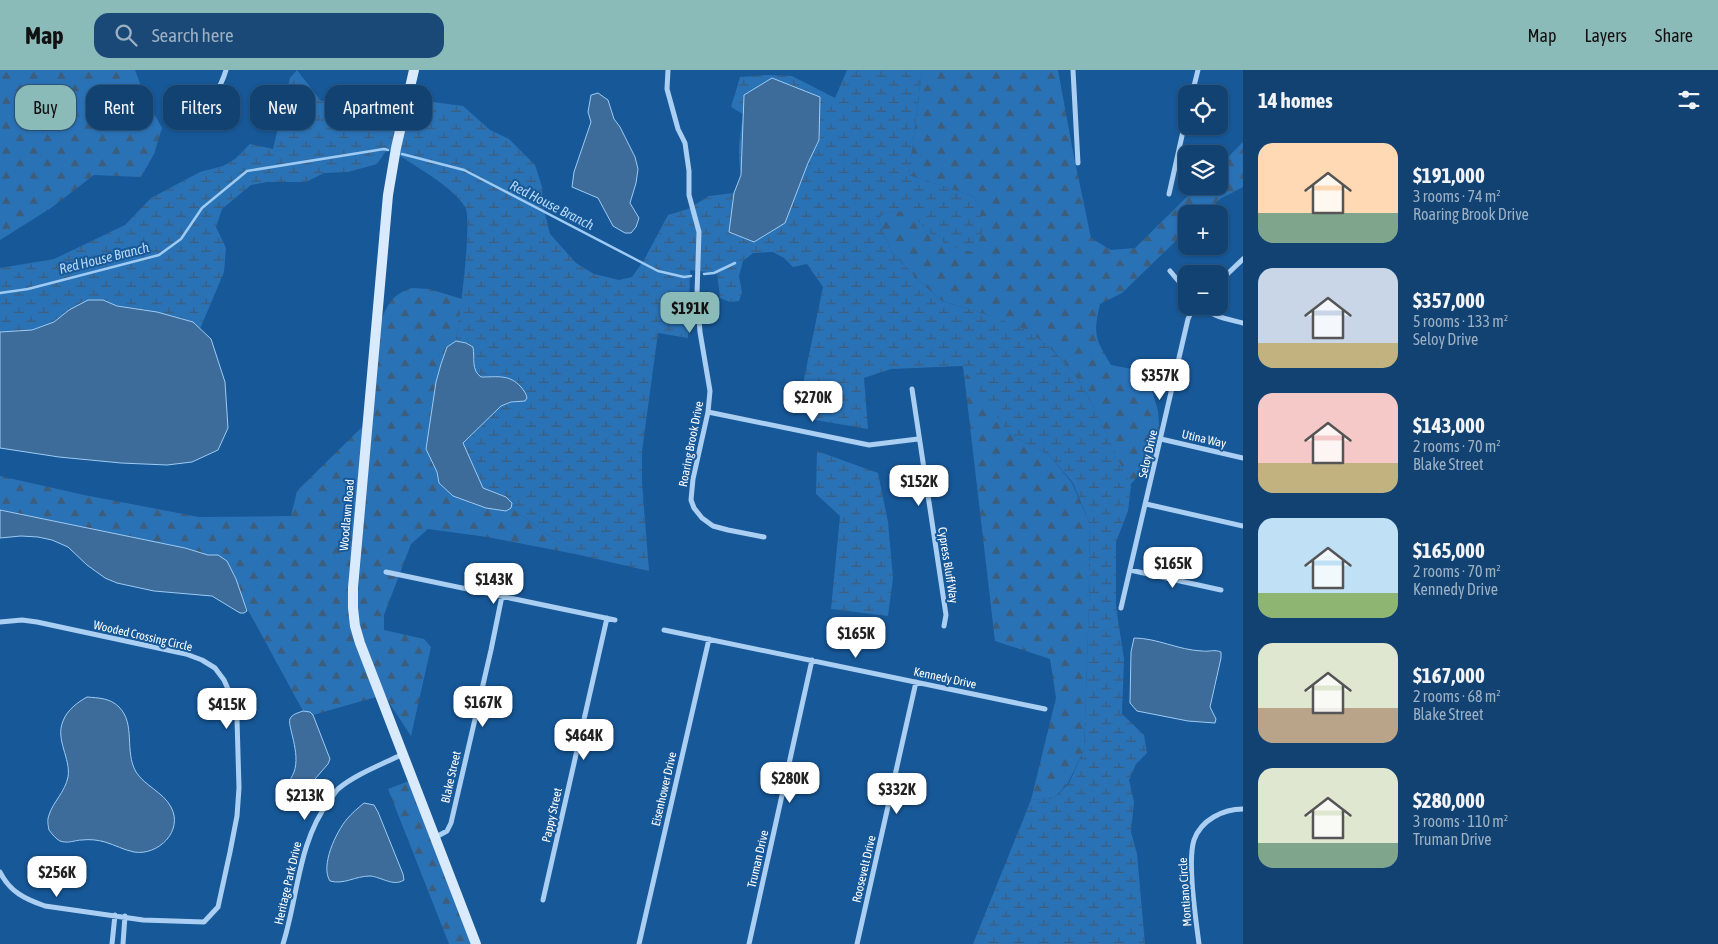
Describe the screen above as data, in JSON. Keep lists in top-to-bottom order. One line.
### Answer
{"streets":{"street":["Utina Way","Roaring Brook Drive","Seloy Drive","Woodlawn Road","Cypress Bluff Way","Wooded Crossing Circle","Kennedy Drive","Blake Street","Eisenhower Drive","Pappy Street","Truman Drive","Roosevelt Drive","Heritage Park Drive","Montiano Circle"]},"crossings":[["Utina Way","Seloy Drive"],["Woodlawn Road","Blake Street"],["Woodlawn Road","Heritage Park Drive"],["Kennedy Drive","Eisenhower Drive"],["Kennedy Drive","Truman Drive"],["Kennedy Drive","Roosevelt Drive"]],"water":["Red House Branch"],"page":{"header":"Map","search":"Search here","nav":["Map","Layers","Share"],"heading":"14 homes","map_buttons":["+","−"],"chip":["Buy","Rent","Filters","New","Apartment"],"list":[{"name":"$191,000","note":"3 rooms · 74 m² · Roaring Brook Drive"},{"name":"$357,000","note":"5 rooms · 133 m² · Seloy Drive"},{"name":"$143,000","note":"2 rooms · 70 m² · Blake Street"},{"name":"$165,000","note":"2 rooms · 70 m² · Kennedy Drive"},{"name":"$167,000","note":"2 rooms · 68 m² · Blake Street"},{"name":"$280,000","note":"3 rooms · 110 m² · Truman Drive"}],"price":["$191K","$357K","$270K","$152K","$165K","$143K","$165K","$167K","$415K","$464K","$280K","$332K","$213K","$256K"]}}
